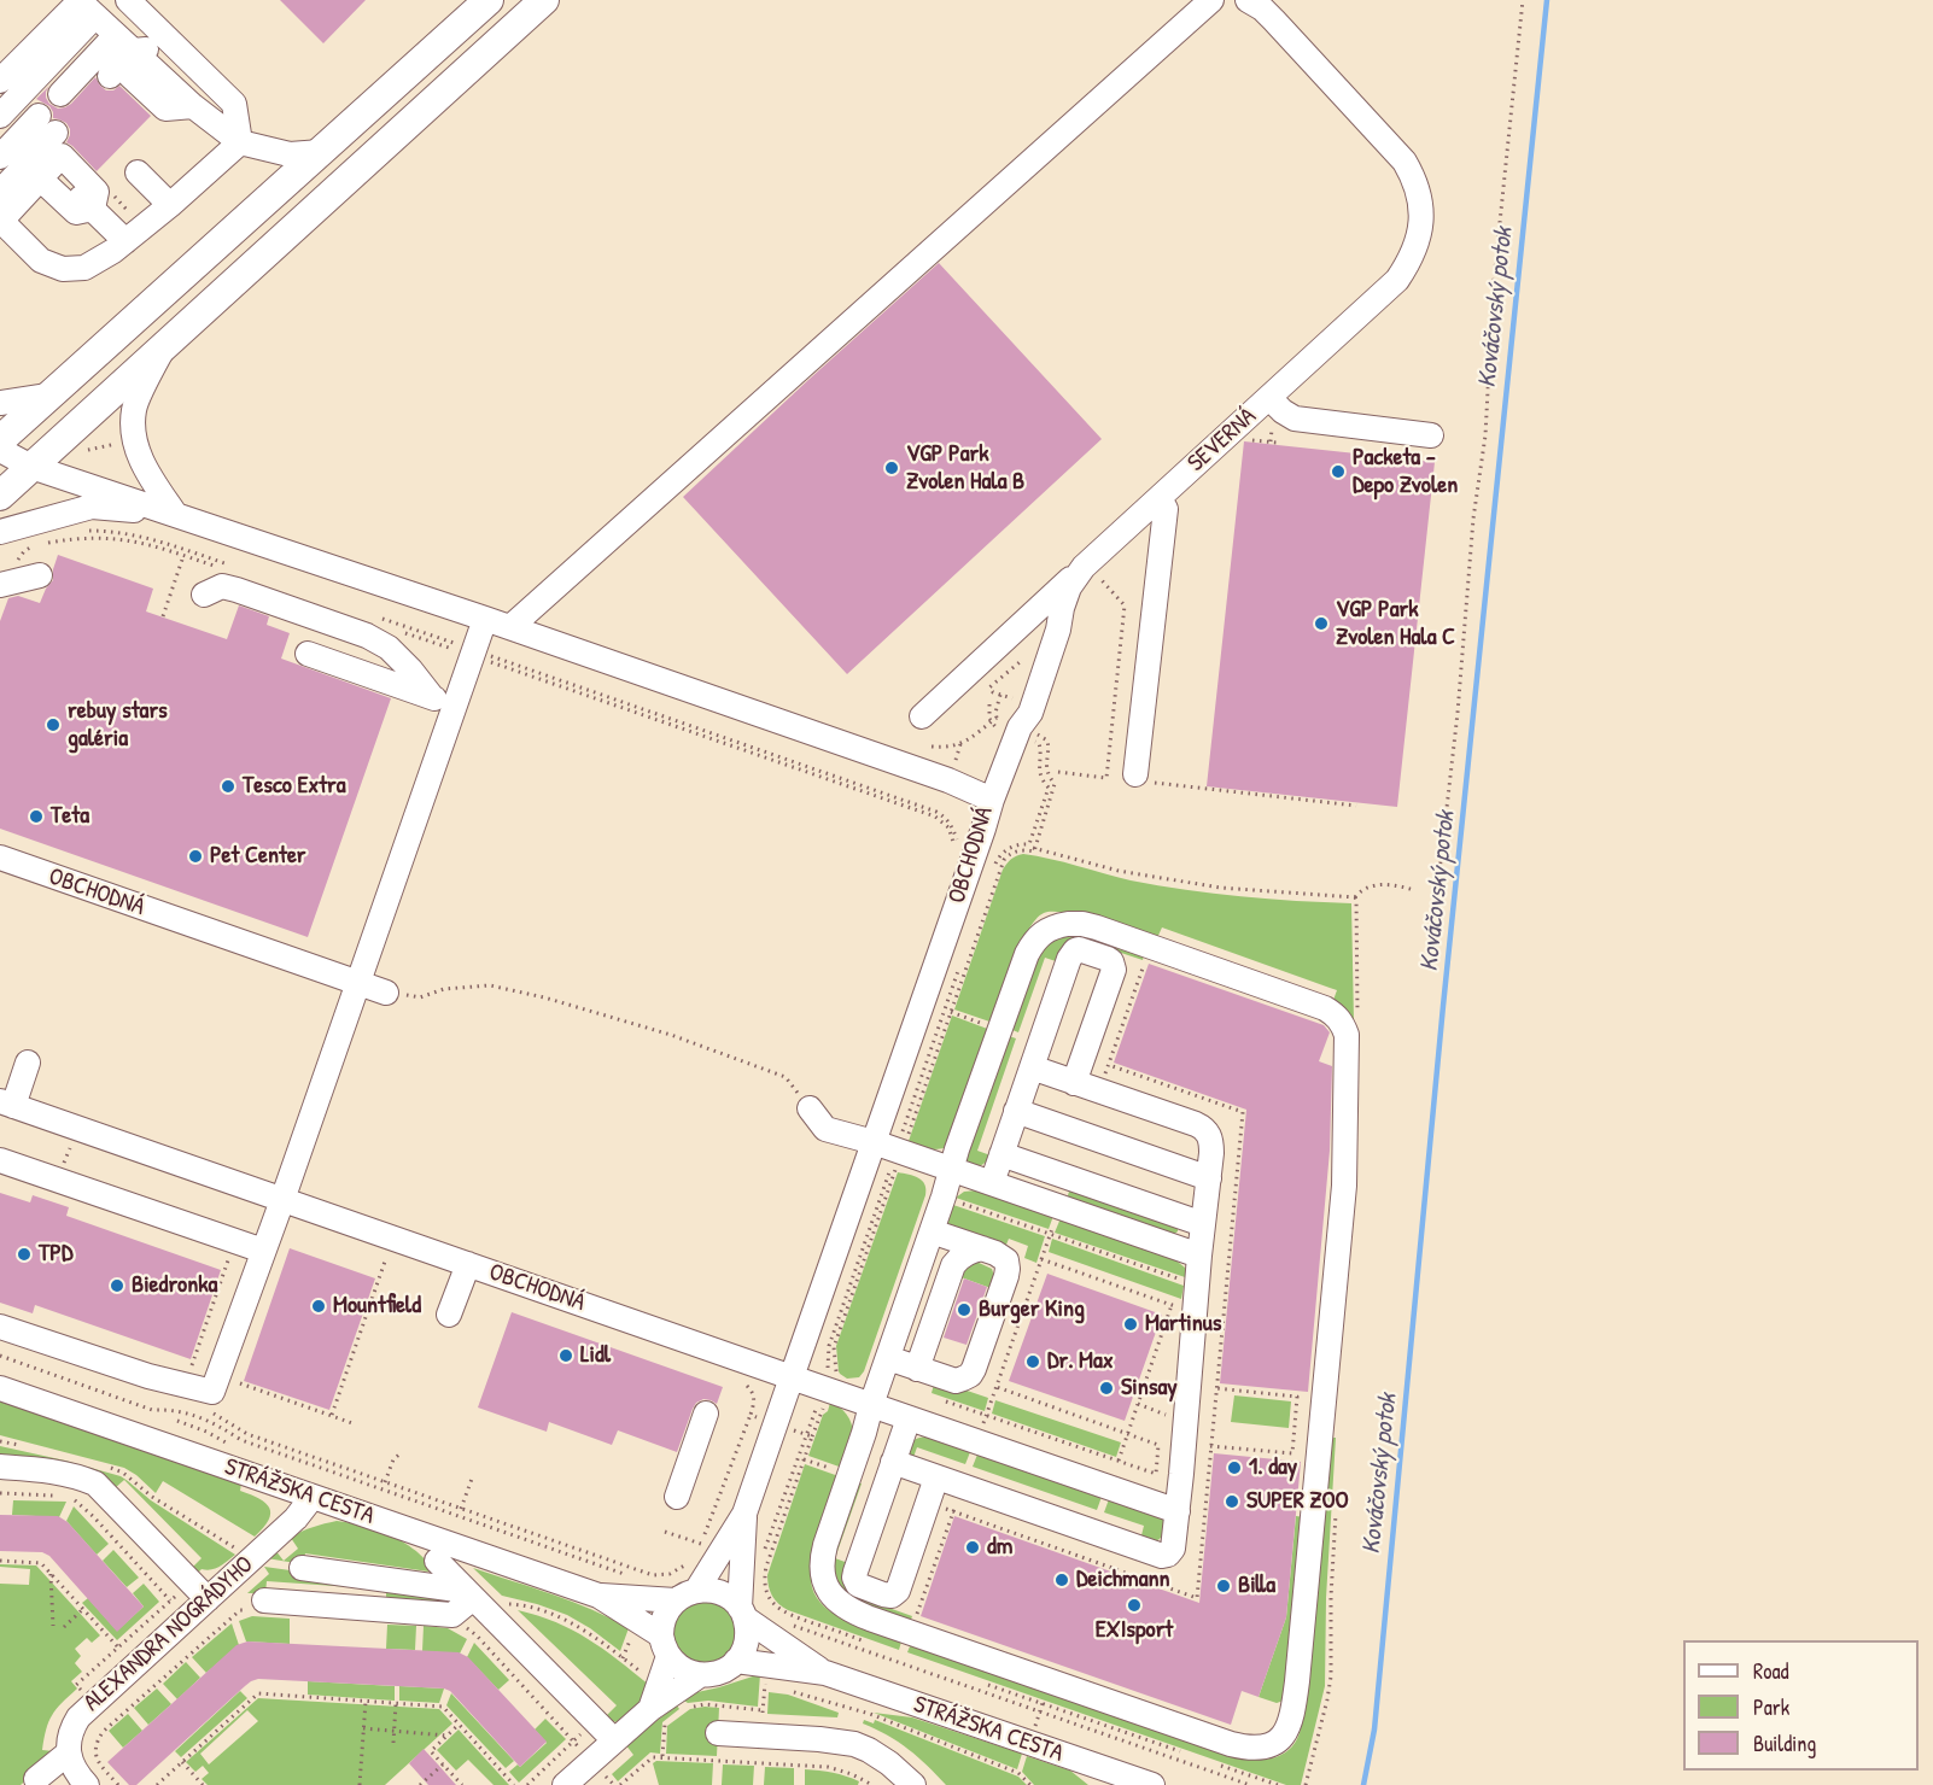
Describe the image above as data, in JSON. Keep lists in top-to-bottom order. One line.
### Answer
{"streets":{"street":["SEVERNÁ","OBCHODNÁ","STRÁŽSKA CESTA","ALEXANDRA NOGRÁDYHO"]},"crossings":[["SEVERNÁ","OBCHODNÁ"],["OBCHODNÁ","STRÁŽSKA CESTA"],["STRÁŽSKA CESTA","ALEXANDRA NOGRÁDYHO"]],"water":["Kováčovský potok"],"places":["VGP Park Zvolen Hala B","Packeta - Depo Zvolen","VGP Park Zvolen Hala C","rebuy stars galéria","Tesco Extra","Teta","Pet Center","TPD","Biedronka","Mountfield","Burger King","Martinus","Lidl","Dr. Max","Sinsay","1. day","SUPER ZOO","dm","Deichmann","Billa","EXIsport"],"legend":["Road","Park","Building"]}
